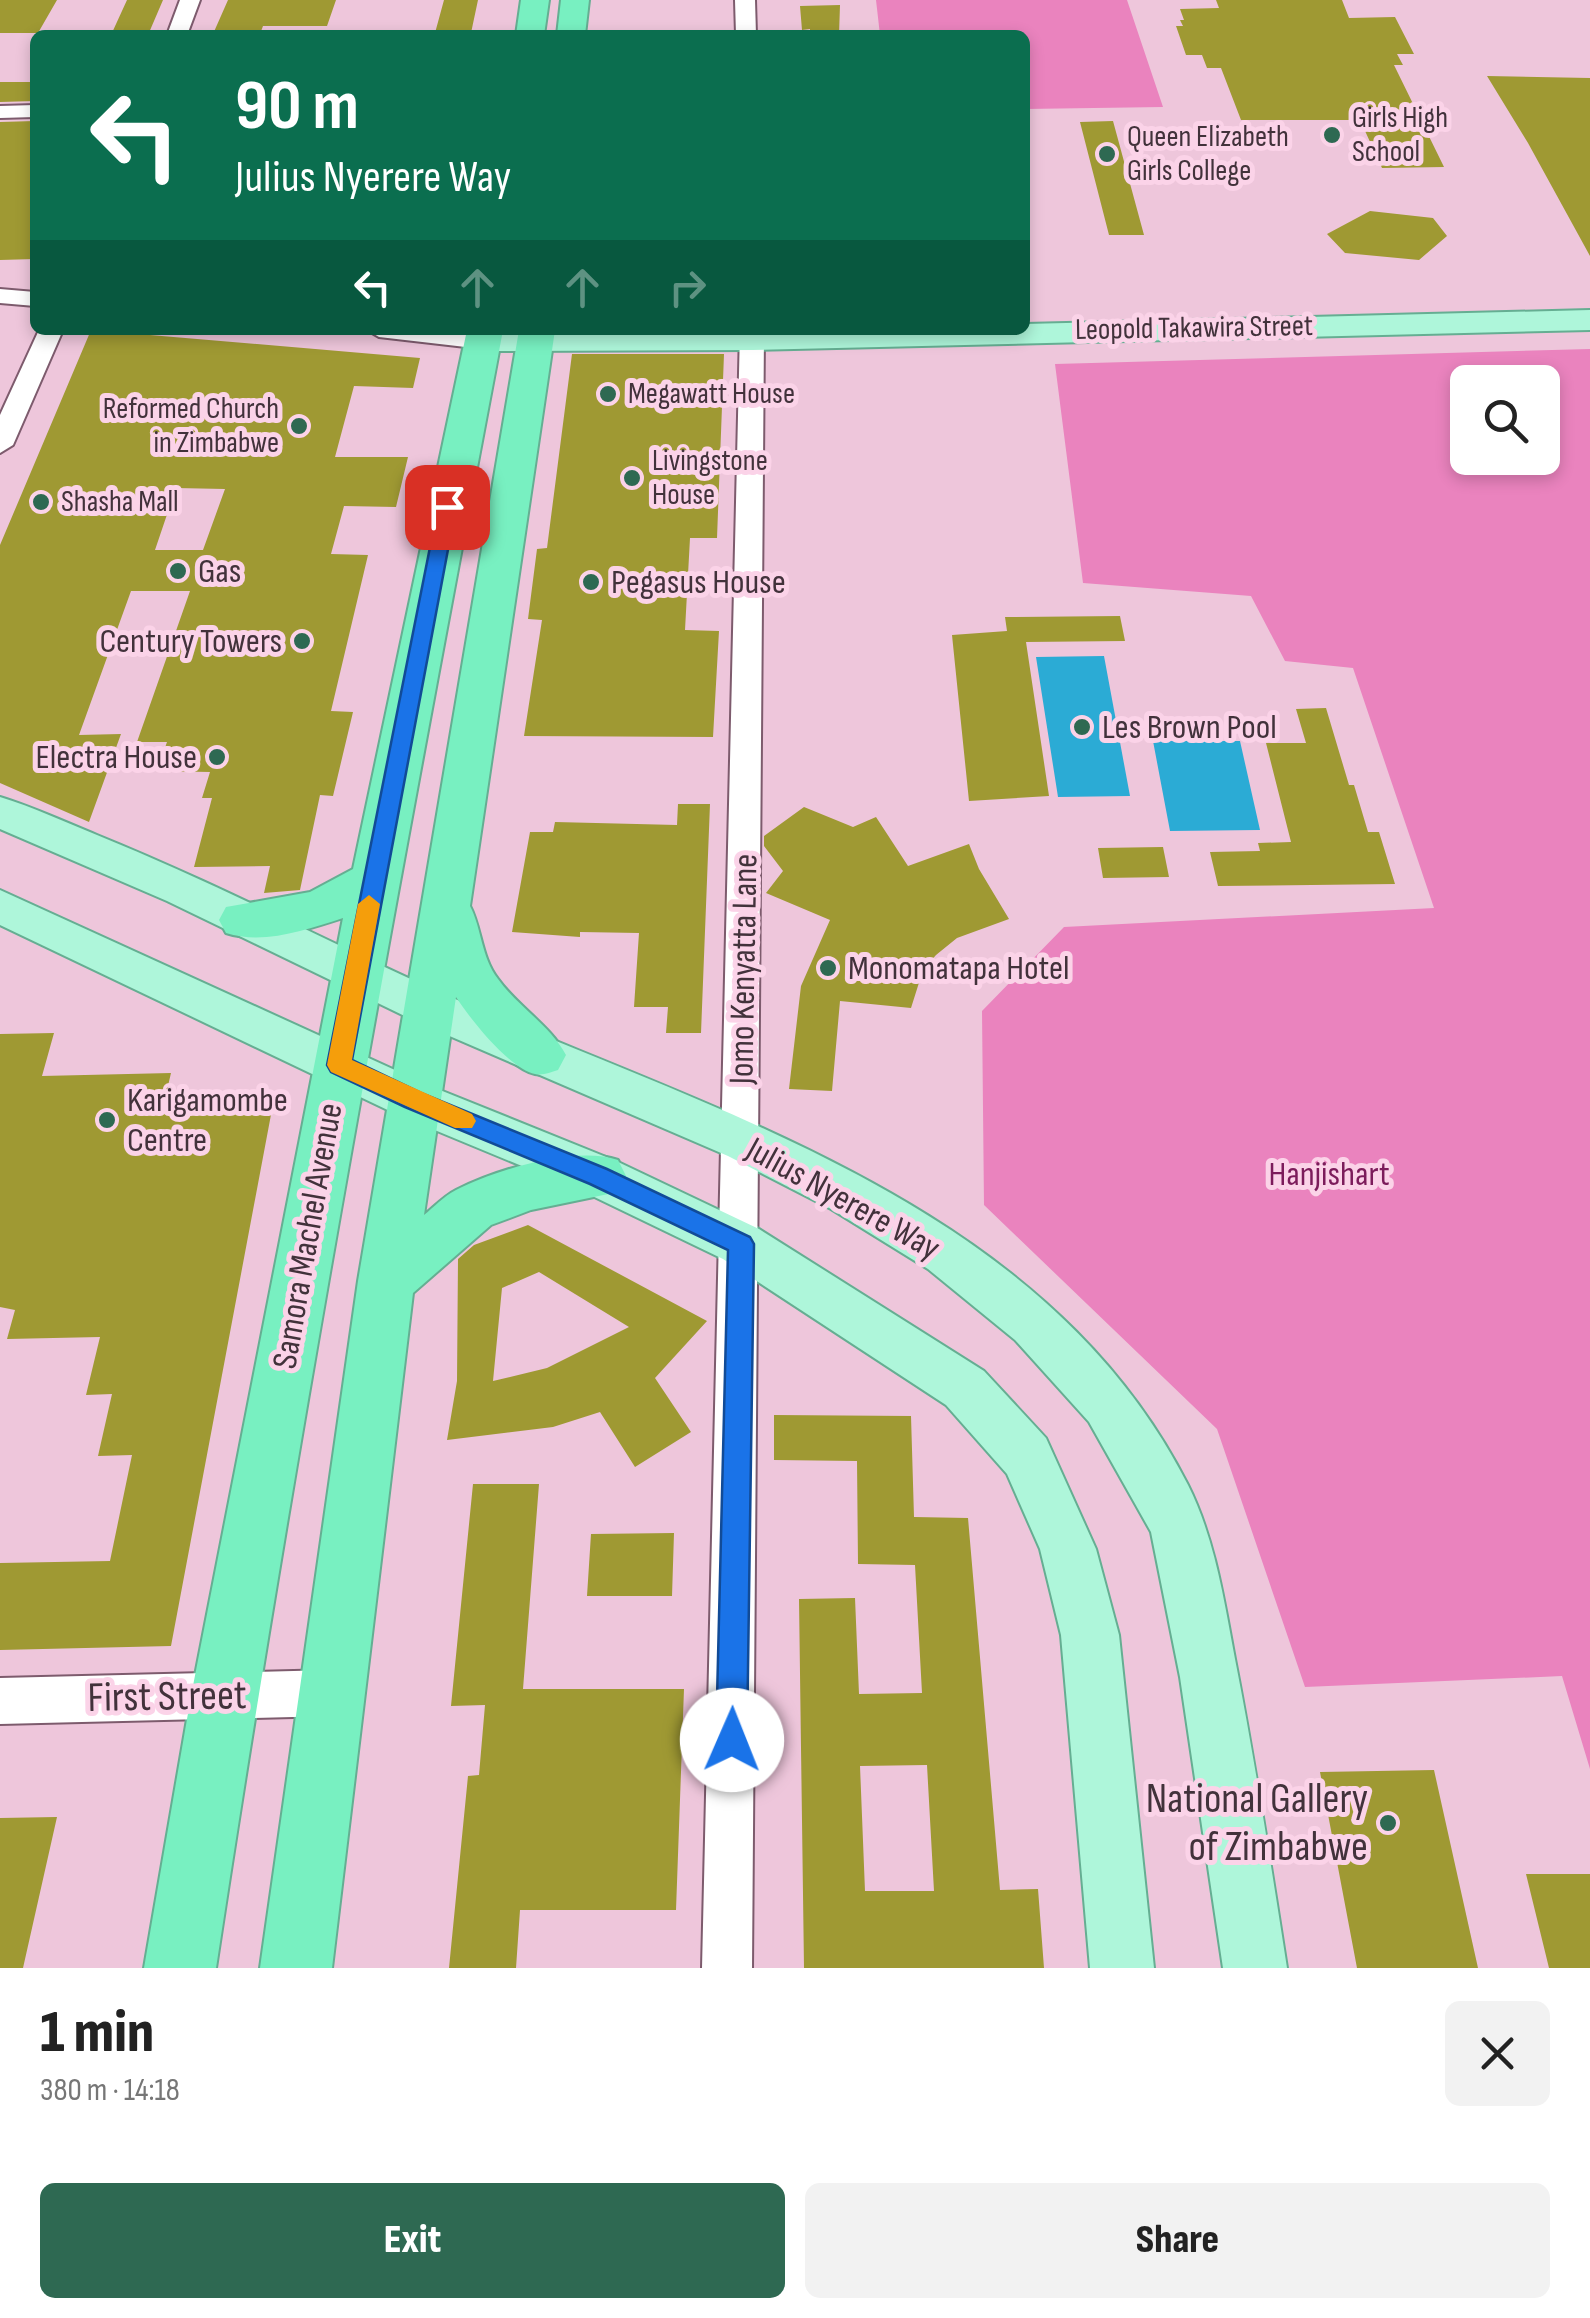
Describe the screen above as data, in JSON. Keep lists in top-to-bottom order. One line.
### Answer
{"streets":{"highway":["Samora Machel Avenue"],"main road":["Leopold Takawira Street","Julius Nyerere Way"],"street":["Jomo Kenyatta Lane","First Street"]},"crossings":[["Leopold Takawira Street","Jomo Kenyatta Lane"],["Leopold Takawira Street","Samora Machel Avenue"],["Jomo Kenyatta Lane","Julius Nyerere Way"],["Julius Nyerere Way","Samora Machel Avenue"],["Samora Machel Avenue","First Street"]],"parks":["Hanjishart"],"places":["Girls High School","Queen Elizabeth Girls College","Megawatt House","Reformed Church in Zimbabwe","Livingstone House","Shasha Mall","Gas","Pegasus House","Century Towers","Les Brown Pool","Electra House","Monomatapa Hotel","Karigamombe Centre","National Gallery of Zimbabwe"],"page":{"turn":["90 m","Julius Nyerere Way"],"heading":["1 min","380 m · 14:18"],"buttons":["Exit","Share"]}}
